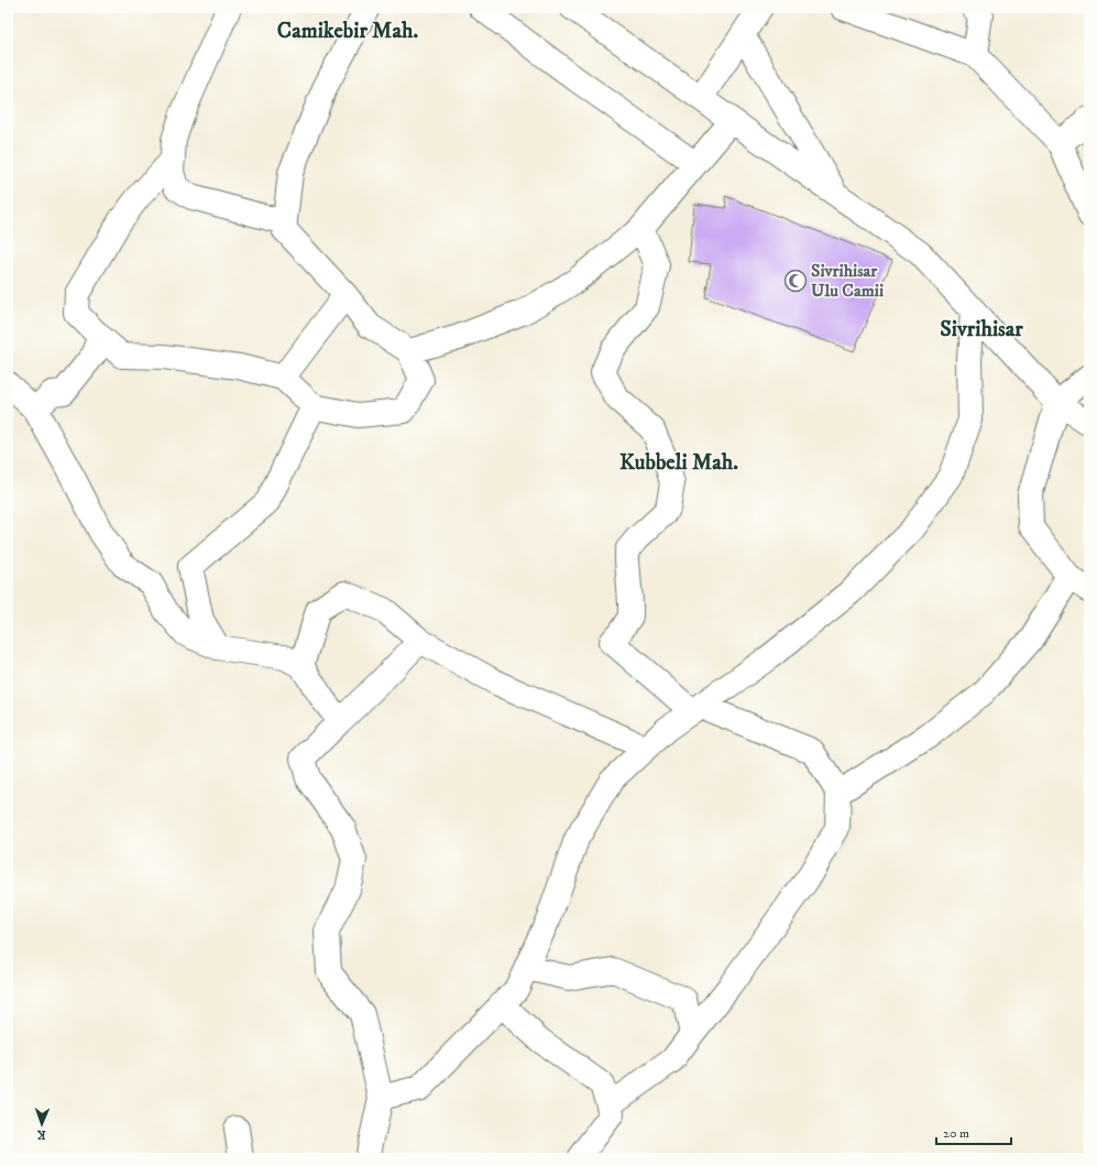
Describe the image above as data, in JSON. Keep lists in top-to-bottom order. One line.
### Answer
{"districts":["Camikebir Mah.","Sivrihisar","Kubbeli Mah."],"places":{"mosque":["Sivrihisar Ulu Camii"]},"scale_bar":"20 m","north":"bottom"}
